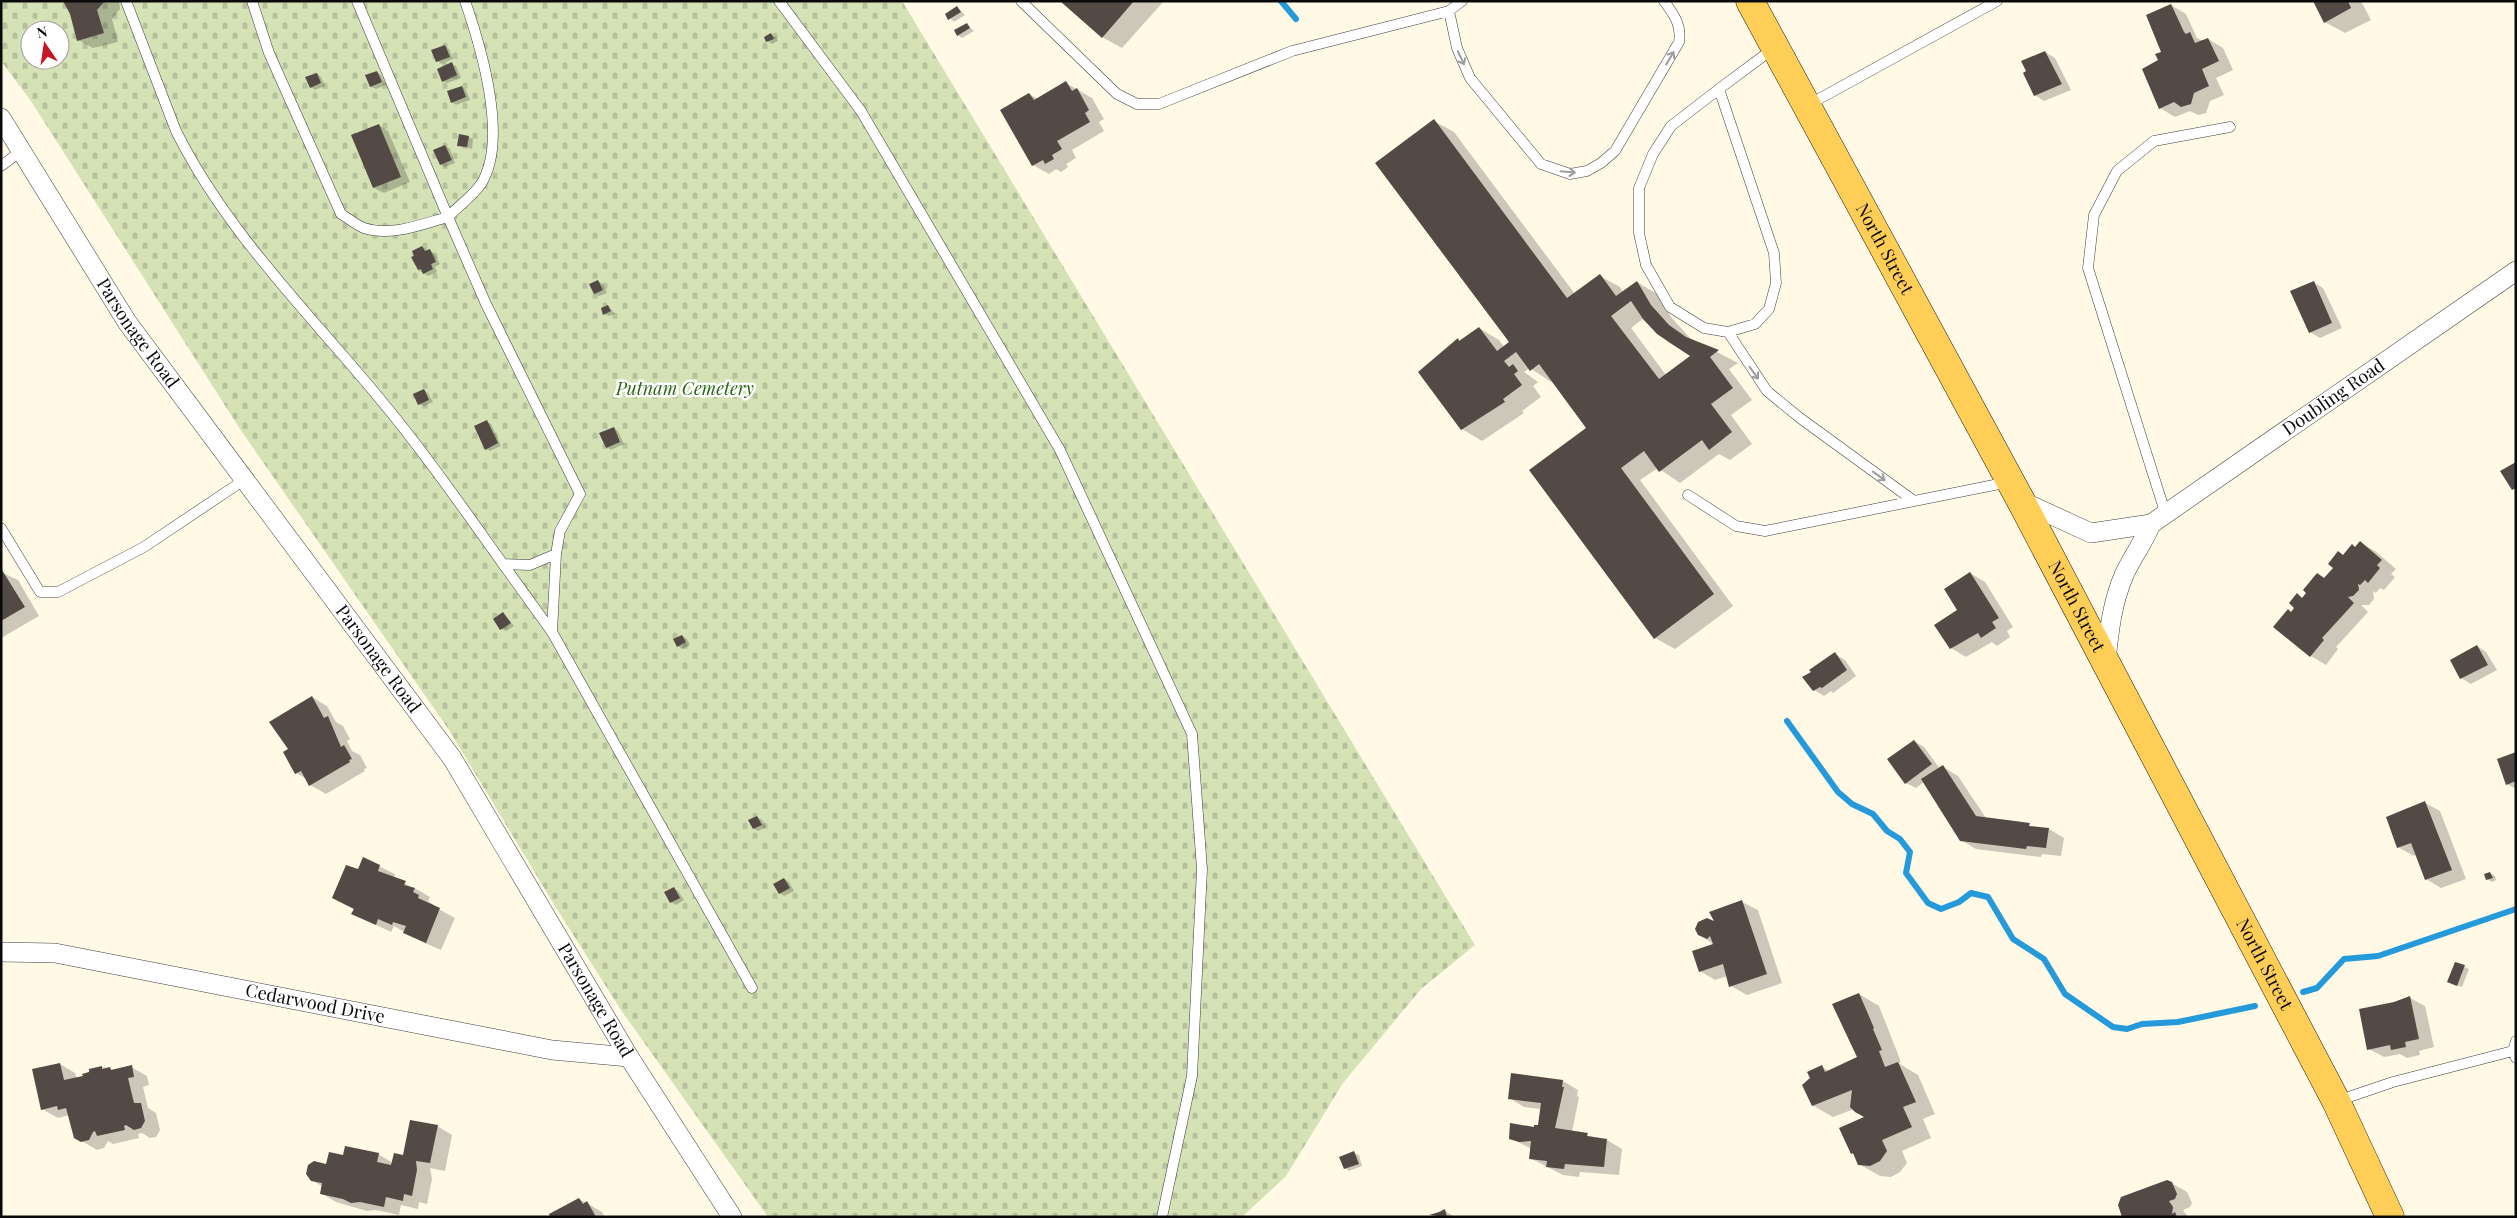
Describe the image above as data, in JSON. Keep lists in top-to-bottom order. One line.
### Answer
{"streets":{"main road":["North Street"],"street":["Parsonage Road","Doubling Road","Cedarwood Drive"]},"crossings":[["North Street","Doubling Road"],["Parsonage Road","Cedarwood Drive"]],"parks":["Putnam Cemetery"],"north":"top"}
